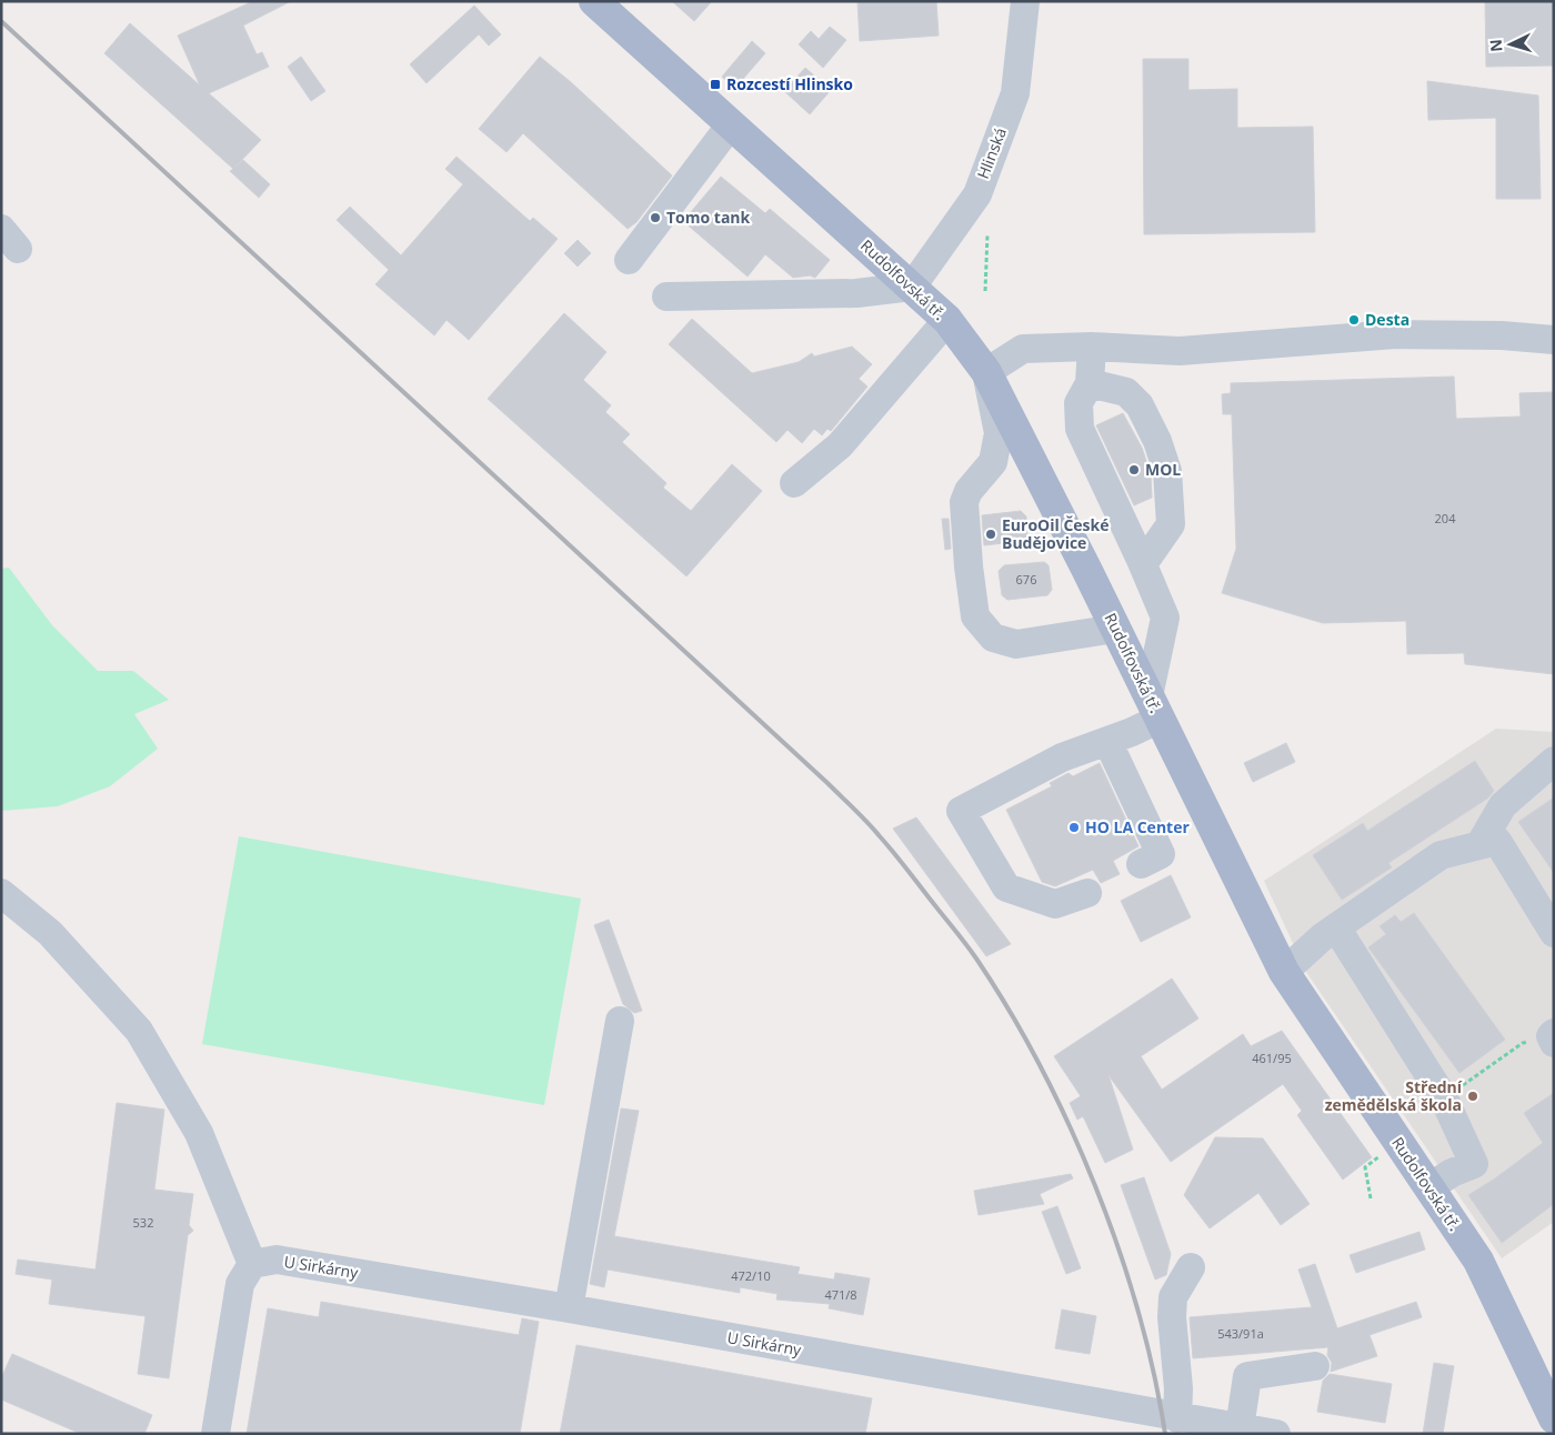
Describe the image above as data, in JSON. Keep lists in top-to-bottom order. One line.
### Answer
{"streets":{"main road":["Rudolfovská tř."],"street":["Hlinská","U Sirkárny"]},"crossings":[["Hlinská","Rudolfovská tř."]],"places":{"transit":["Rozcestí Hlinsko"],"other":["Tomo tank","Desta","MOL","EuroOil České Budějovice","HO LA Center","Střední zemědělská škola"]},"house_numbers":["204","676","461/95","532","472/10","471/8","543/91a"],"north":"left"}
